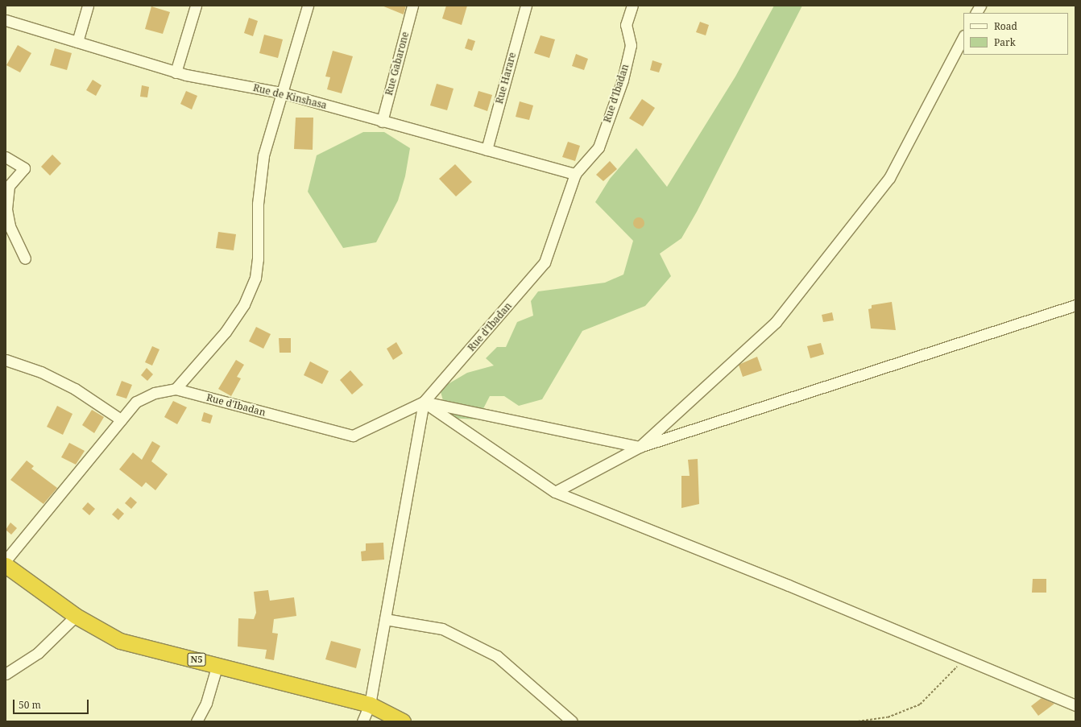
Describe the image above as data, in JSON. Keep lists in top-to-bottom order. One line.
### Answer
{"streets":{"highway":["N5"],"street":["Rue Gabarone","Rue Harare","Rue d'Ibadan","Rue de Kinshasa"]},"crossings":[["Rue Gabarone","Rue de Kinshasa"],["Rue Harare","Rue de Kinshasa"],["Rue d'Ibadan","Rue de Kinshasa"]],"legend":["Road","Park"],"scale_bar":"50 m"}
